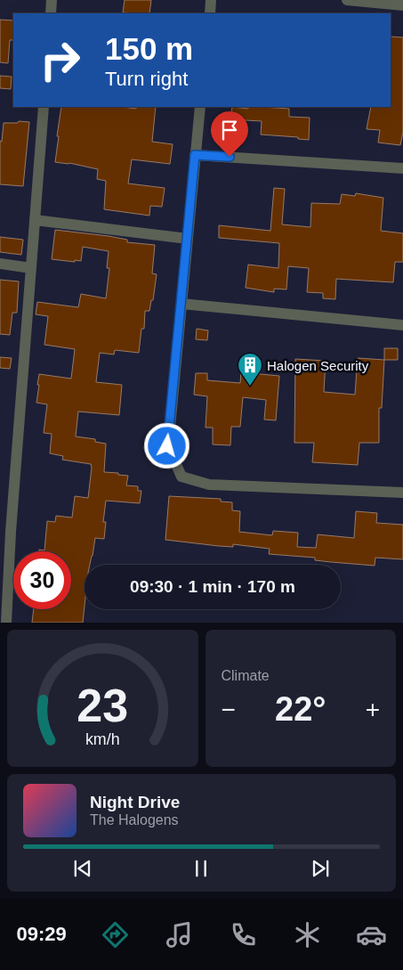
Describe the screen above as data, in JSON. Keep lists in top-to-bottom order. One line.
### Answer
{"places":{"building":["Halogen Security"]},"page":{"turn":["150 m","Turn right"],"limit":"30","trip":"09:30 · 1 min · 170 m","tile":"Climate","heat":["−","22°","+"],"song":["Night Drive","The Halogens"],"tabs":"09:29","gauge":["23","km/h"]}}
